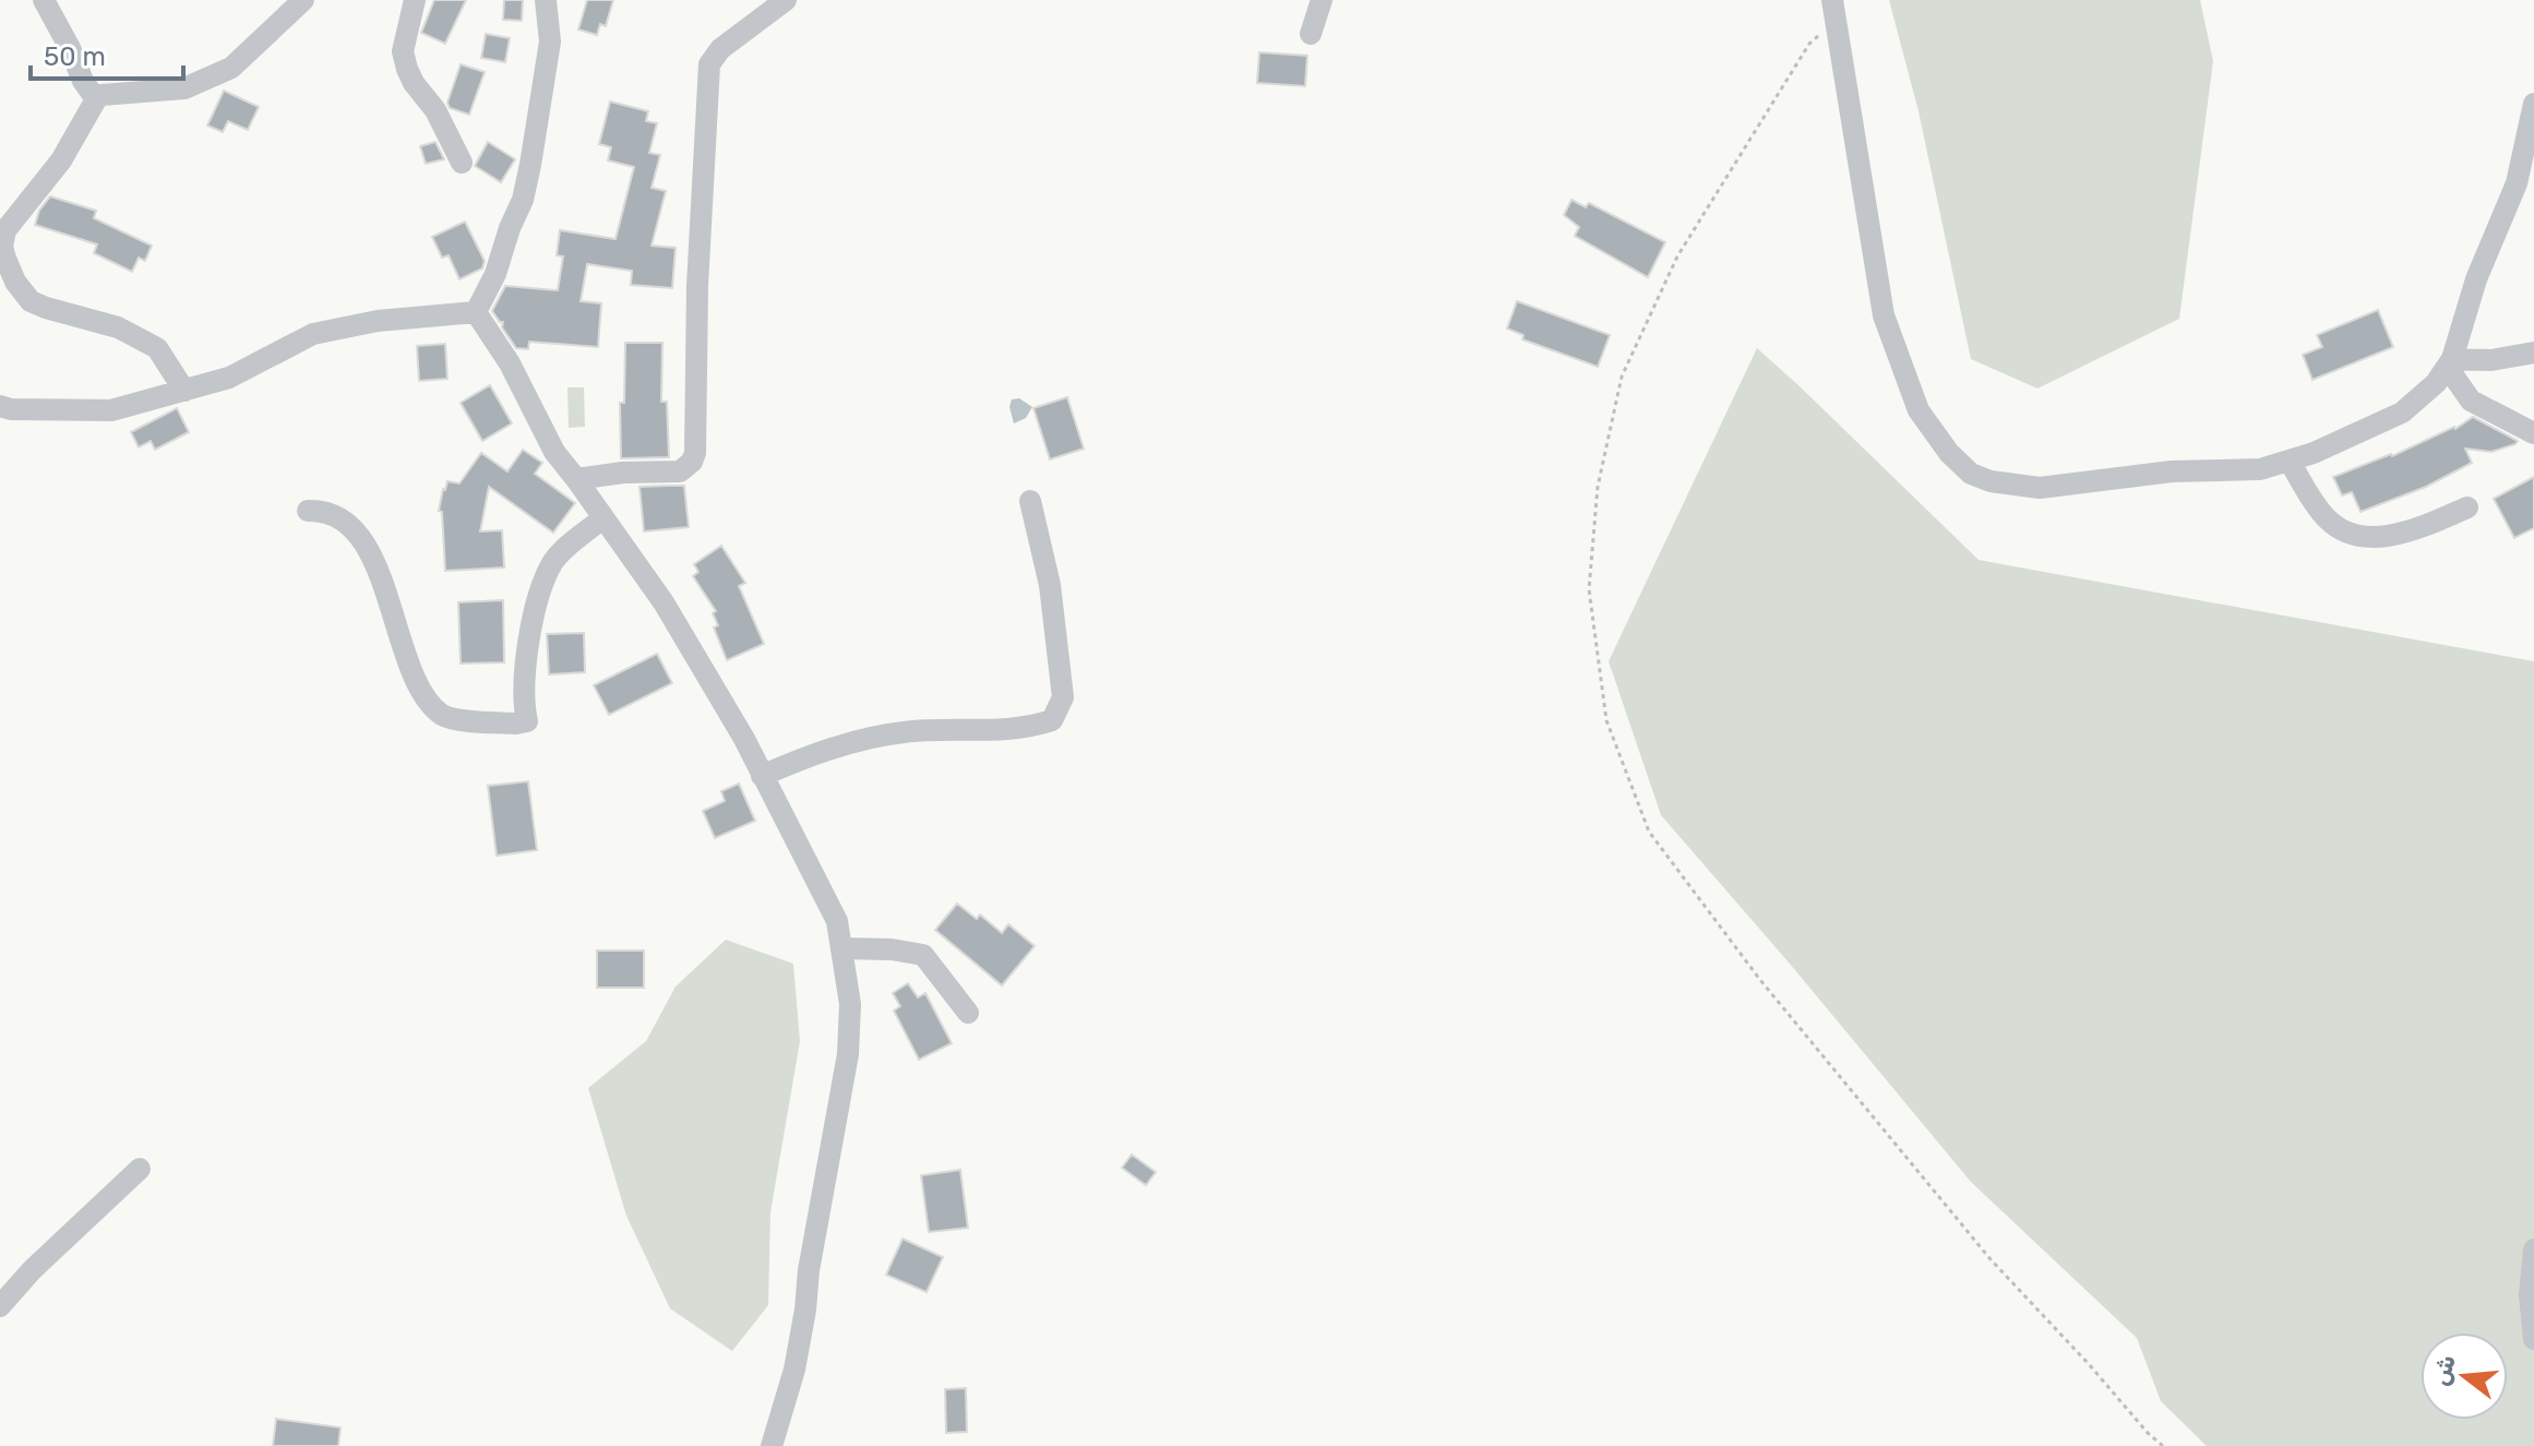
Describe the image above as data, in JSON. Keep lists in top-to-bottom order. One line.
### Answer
{"scale_bar":"50 m","north":"left"}
